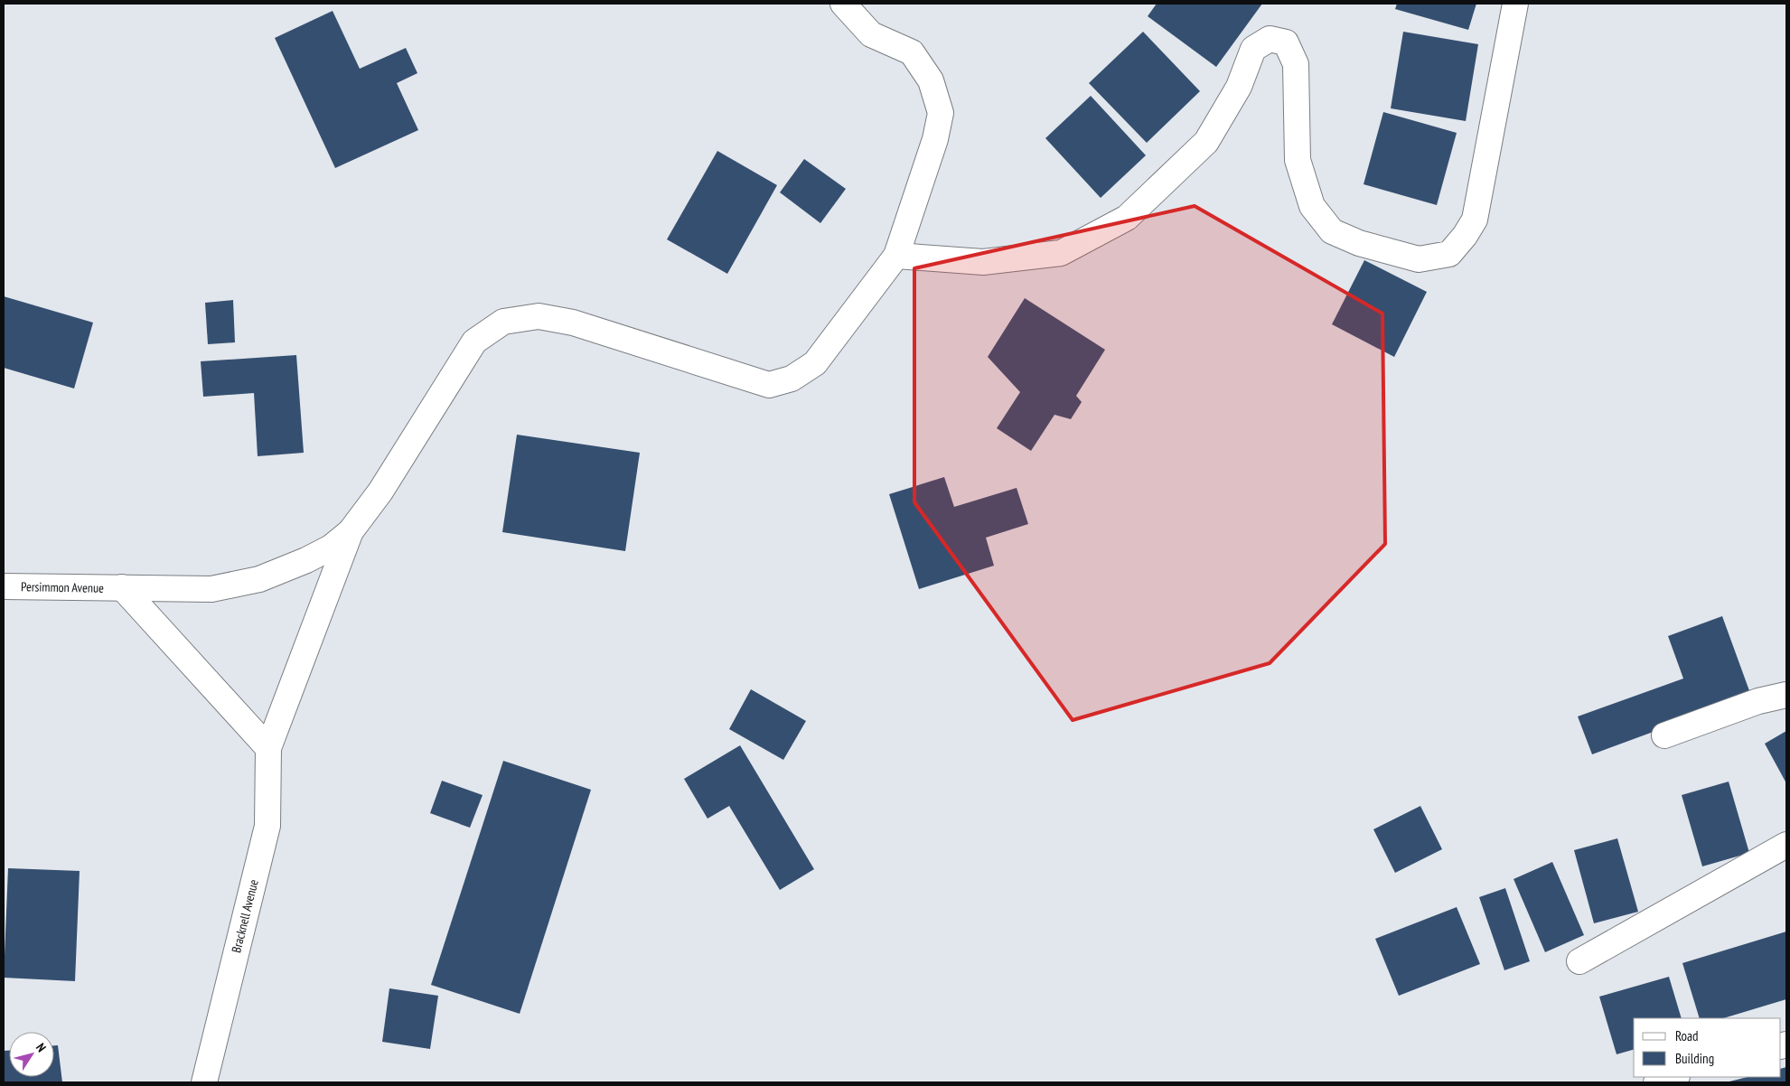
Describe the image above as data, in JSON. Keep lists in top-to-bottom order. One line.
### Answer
{"streets":{"street":["Persimmon Avenue","Bracknell Avenue"]},"legend":["Road","Building"],"north":"top right"}
